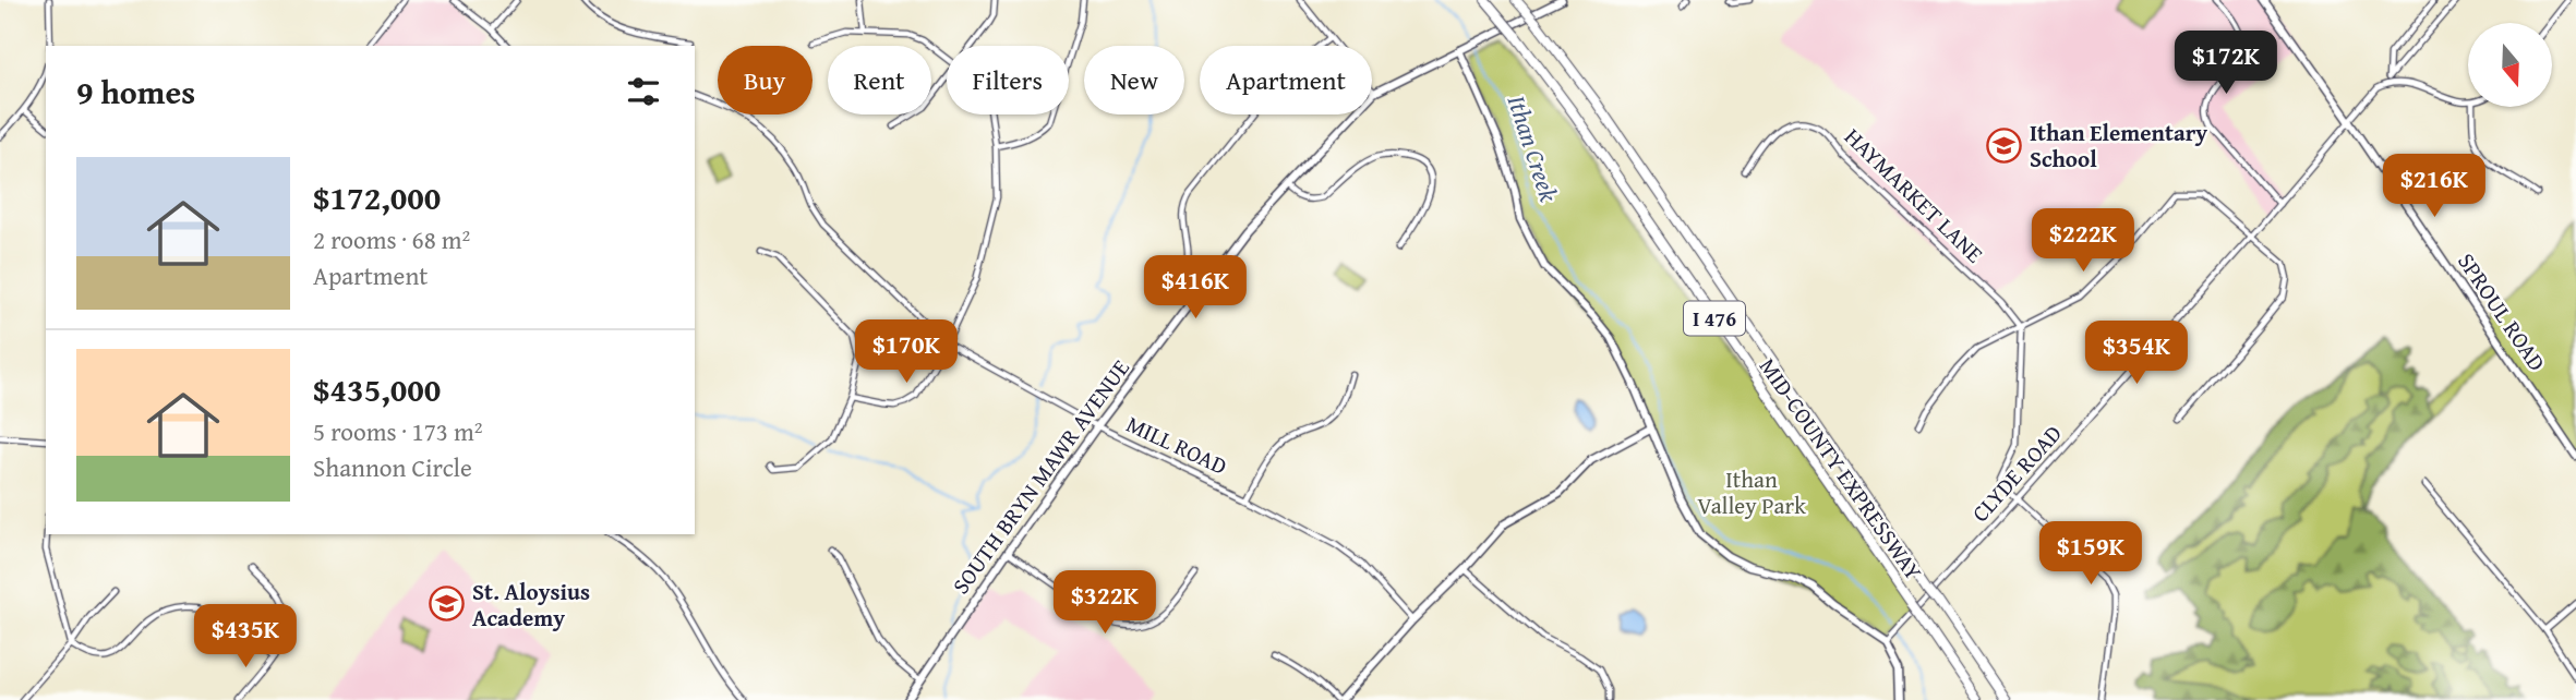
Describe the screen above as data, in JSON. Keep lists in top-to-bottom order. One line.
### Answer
{"streets":{"highway":["I 476","MID-COUNTY EXPRESSWAY"],"main road":["SPROUL ROAD","SOUTH BRYN MAWR AVENUE"],"street":["HAYMARKET LANE","MILL ROAD","CLYDE ROAD"]},"crossings":[["SPROUL ROAD","CLYDE ROAD"],["MILL ROAD","SOUTH BRYN MAWR AVENUE"]],"water":["Ithan Creek"],"parks":["Ithan Valley Park"],"places":{"school or university":["Ithan Elementary School","St. Aloysius Academy"]},"north":"bottom","page":{"price":["$172K","$216K","$222K","$416K","$170K","$354K","$159K","$322K","$435K"],"chip":["Buy","Rent","Filters","New","Apartment"],"heading":"9 homes","list":[{"name":"$172,000","note":"2 rooms · 68 m² · Apartment"},{"name":"$435,000","note":"5 rooms · 173 m² · Shannon Circle"}]}}
